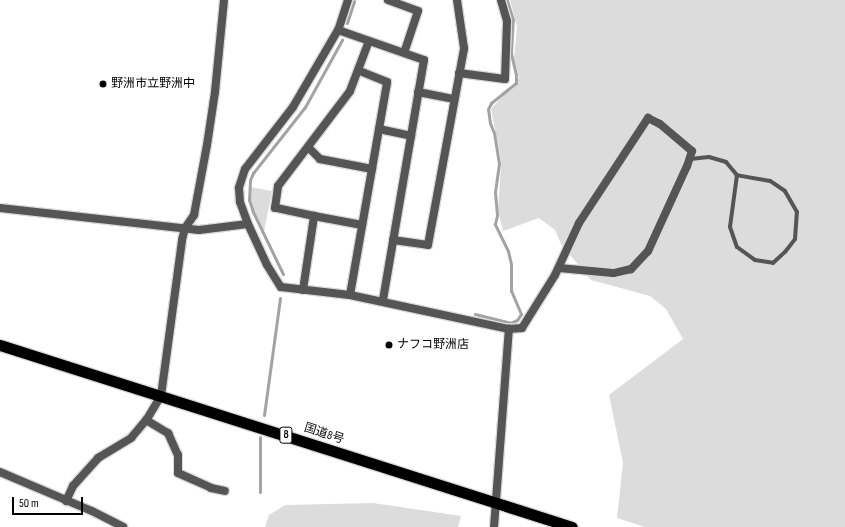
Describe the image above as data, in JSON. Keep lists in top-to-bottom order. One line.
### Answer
{"streets":{"highway":["国道8号","8"]},"places":["野洲市立野洲中","ナフコ野洲店"],"scale_bar":"50 m"}
